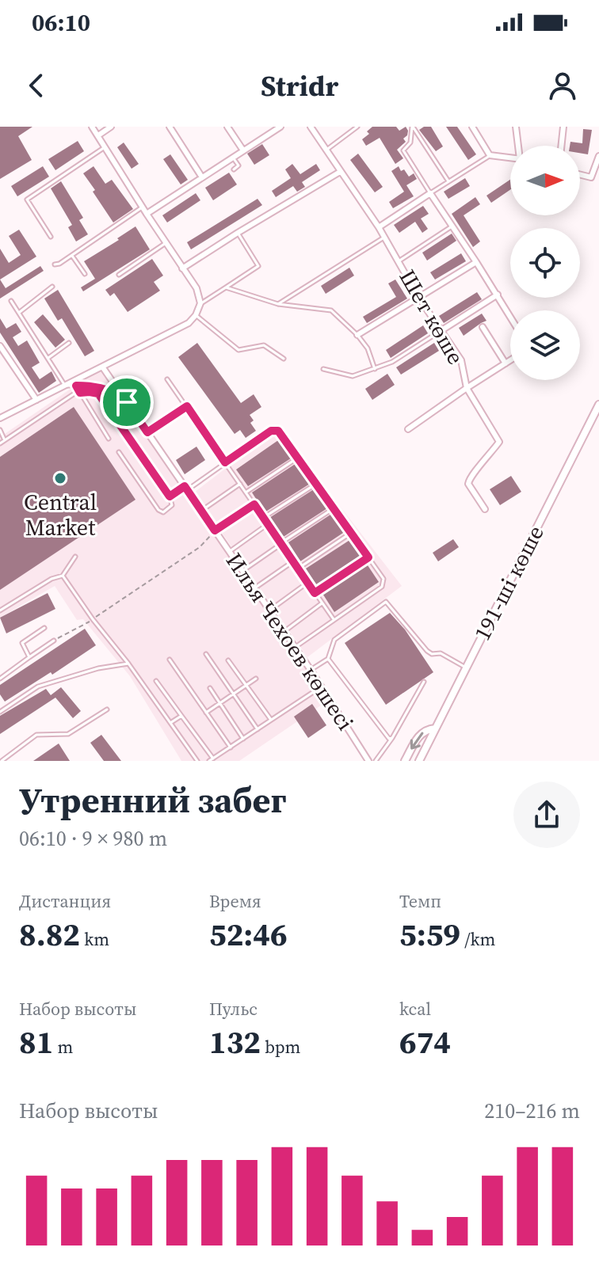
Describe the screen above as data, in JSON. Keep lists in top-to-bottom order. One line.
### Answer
{"streets":{"main road":["191-ші көше"],"street":["Шет көше","Илья Чехоев көшесі"]},"places":["Central Market"],"north":"right","page":{"status":"06:10","header":"Stridr","heading":["Утренний забег","06:10 · 9 × 980 m"],"stats":[["Дистанция","8.82 km"],["Время","52:46"],["Темп","5:59 /km"],["Набор высоты","81 m"],["Пульс","132 bpm"],["kcal","674"]],"chart":["Набор высоты","210–216 m"]}}
